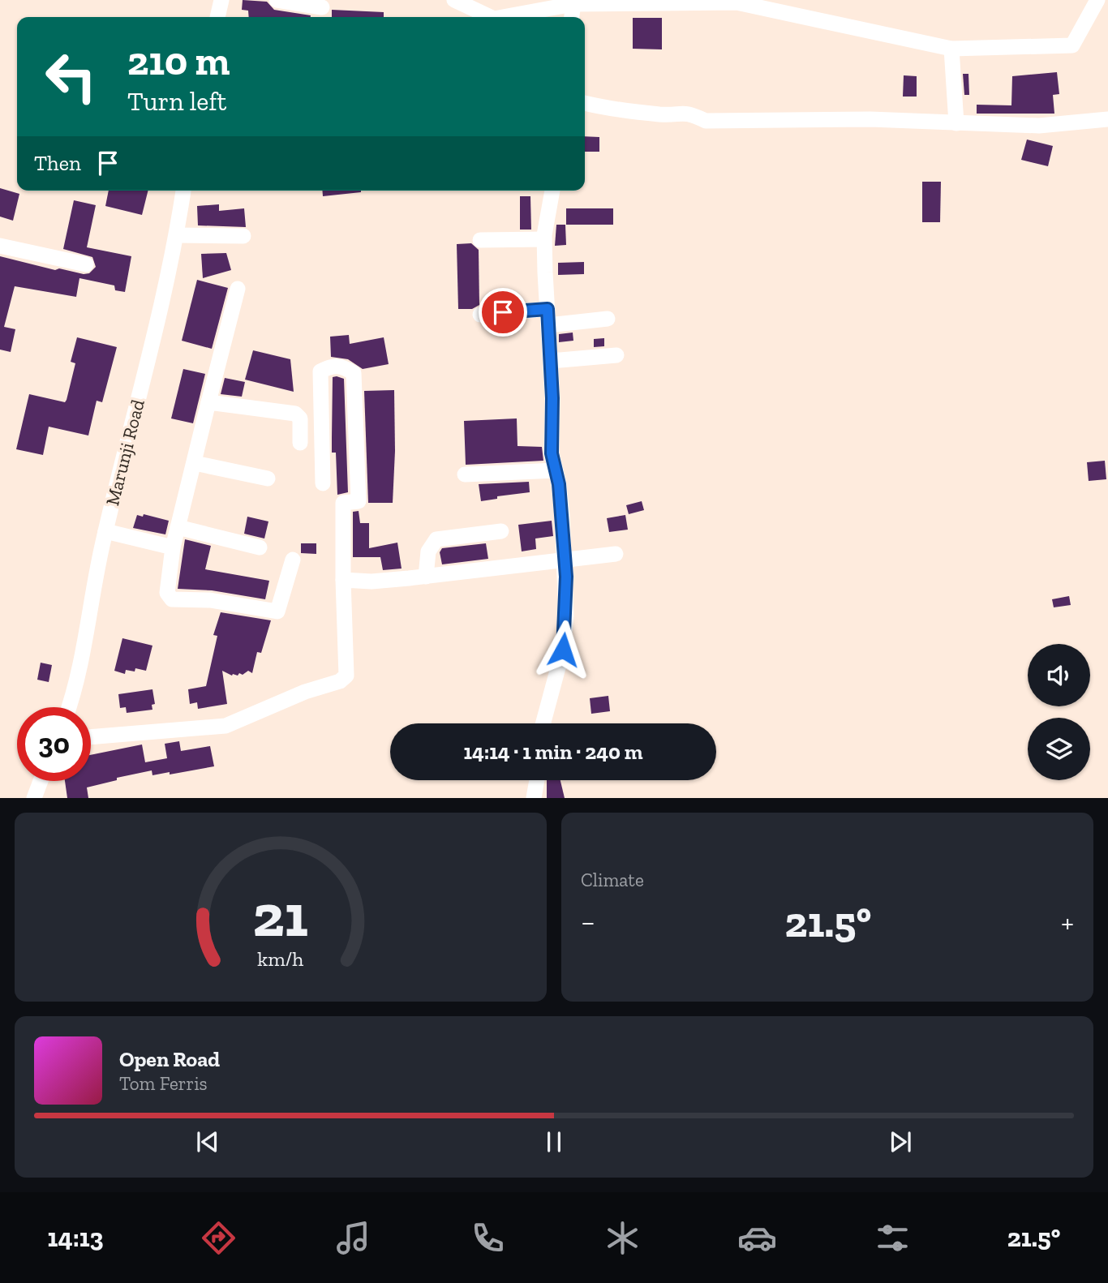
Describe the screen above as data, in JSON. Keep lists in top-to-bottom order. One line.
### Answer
{"streets":{"street":["Marunji Road"]},"page":{"turn":["210 m","Turn left"],"then":"Then","limit":"30","trip":"14:14 · 1 min · 240 m","tile":"Climate","heat":["−","21.5°","+"],"song":["Open Road","Tom Ferris"],"tabs":["14:13","21.5°"],"gauge":["21","km/h"]}}
